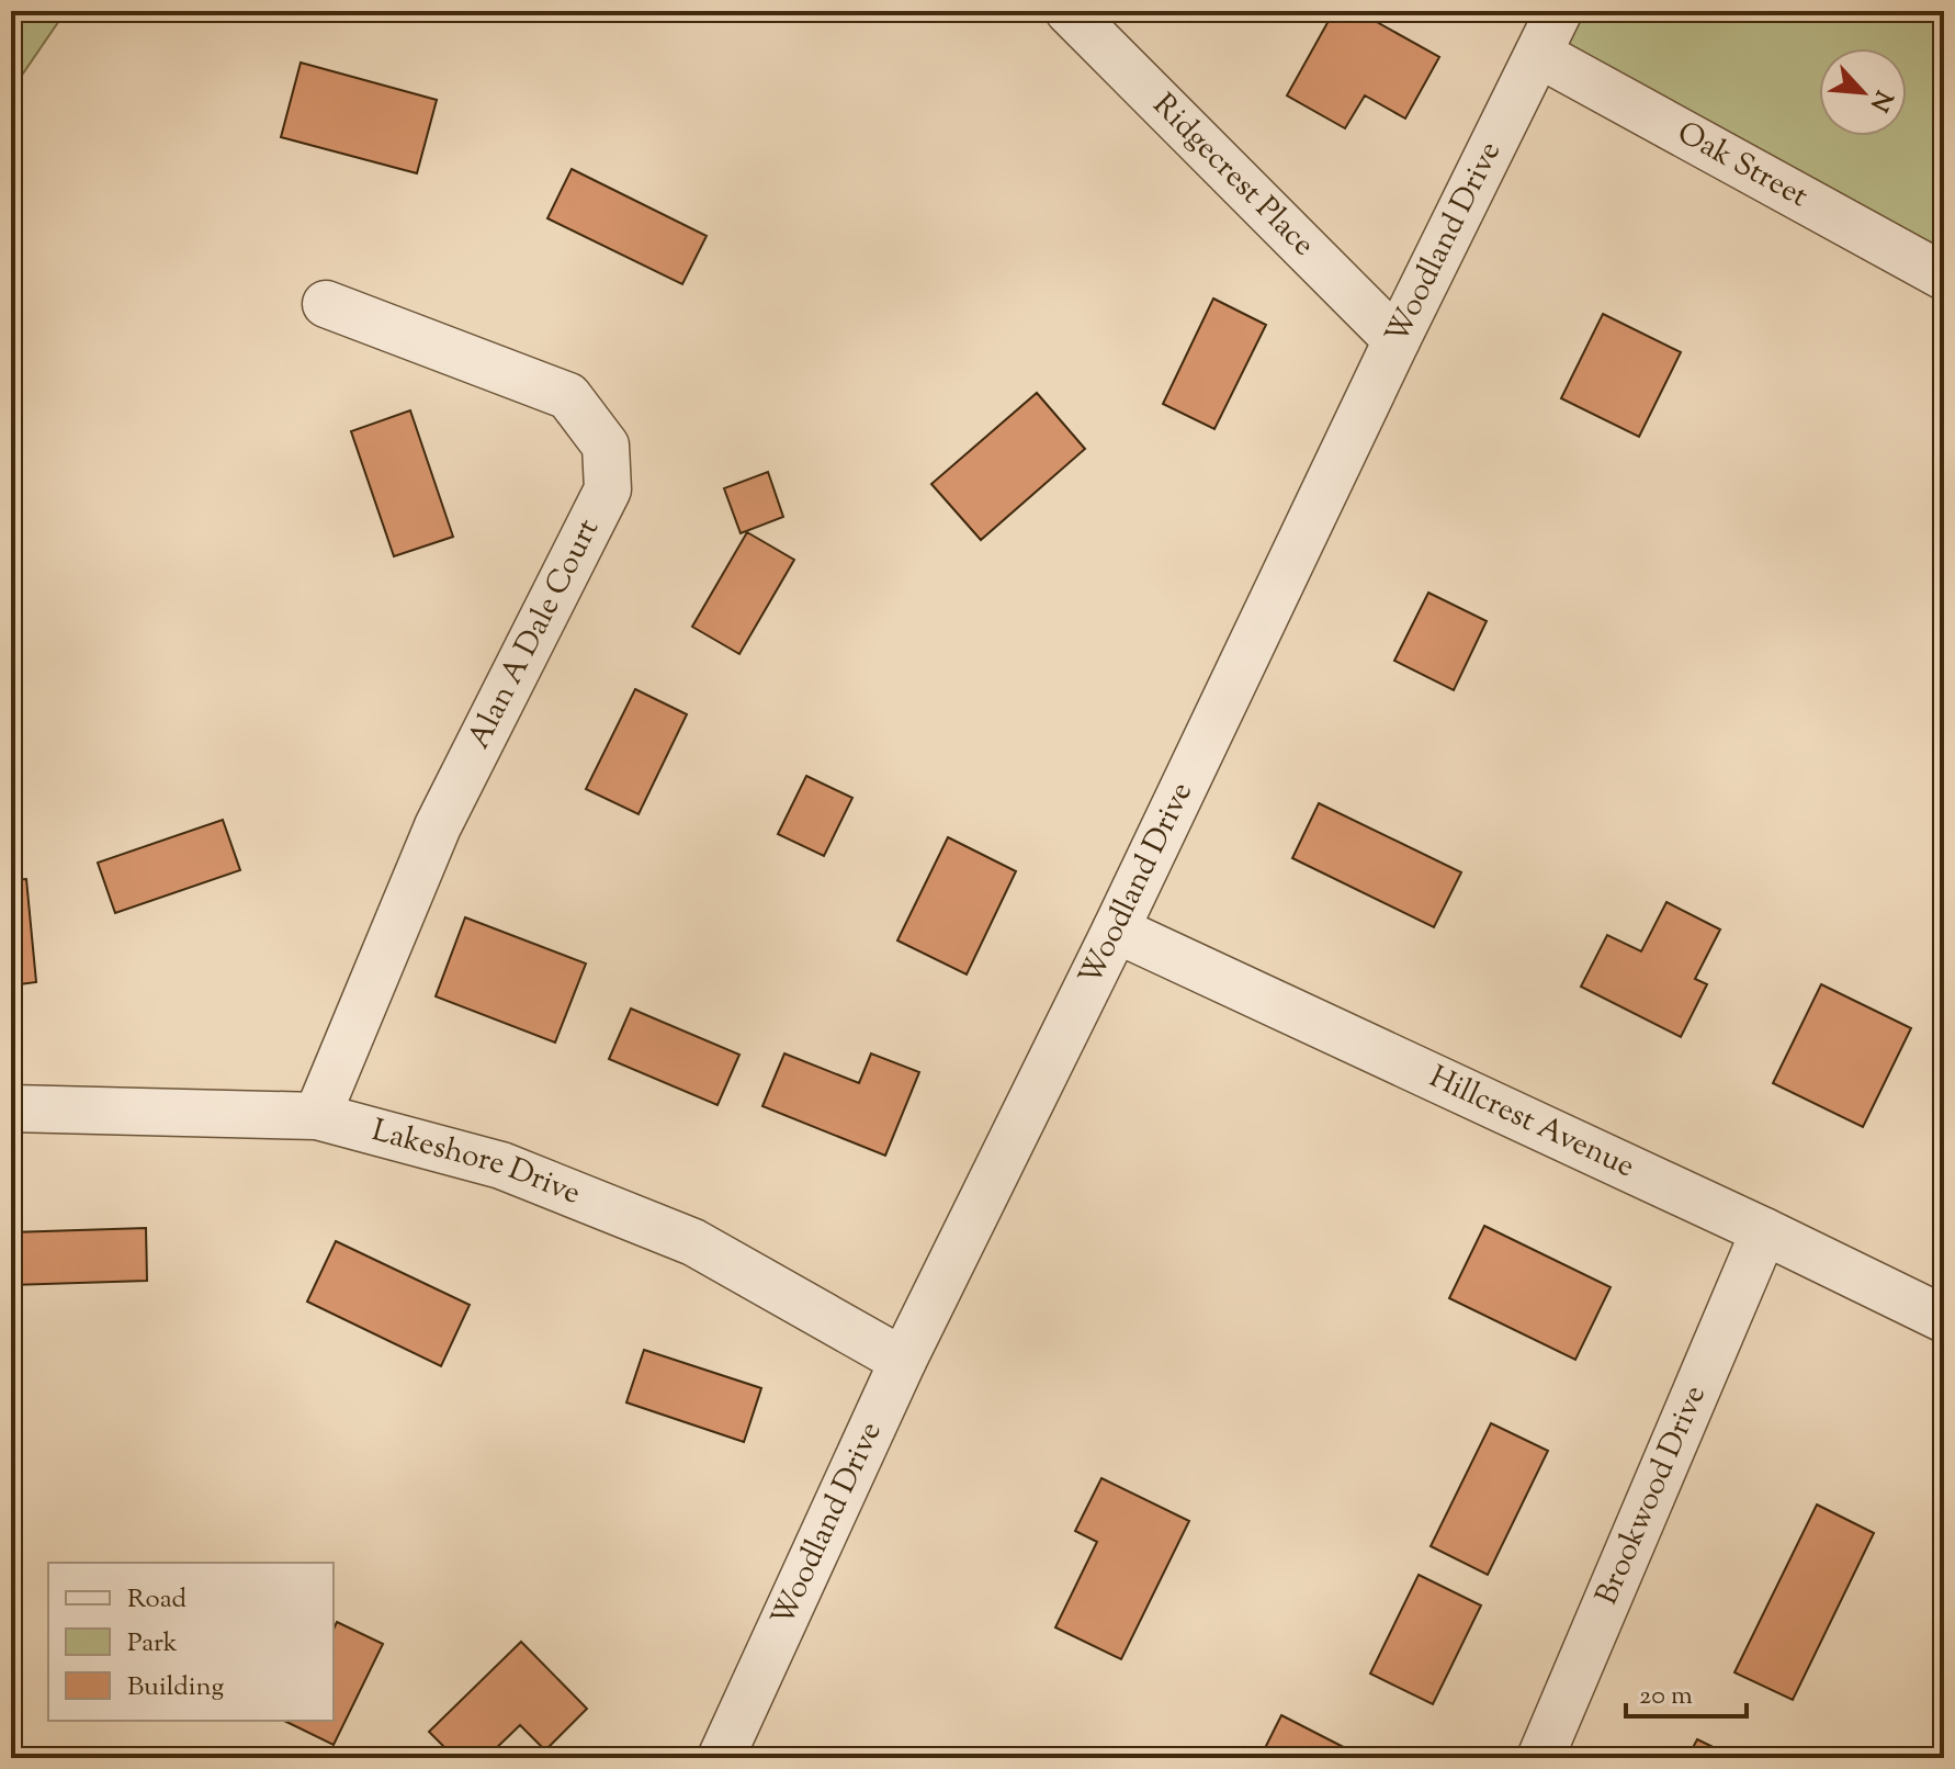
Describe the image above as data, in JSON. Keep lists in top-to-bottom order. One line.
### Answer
{"streets":{"street":["Oak Street","Ridgecrest Place","Woodland Drive","Alan A Dale Court","Hillcrest Avenue","Lakeshore Drive","Brookwood Drive"]},"crossings":[["Oak Street","Woodland Drive"],["Ridgecrest Place","Woodland Drive"],["Woodland Drive","Hillcrest Avenue"],["Woodland Drive","Lakeshore Drive"],["Alan A Dale Court","Lakeshore Drive"],["Hillcrest Avenue","Brookwood Drive"]],"legend":["Road","Park","Building"],"scale_bar":"20 m","north":"bottom right"}
